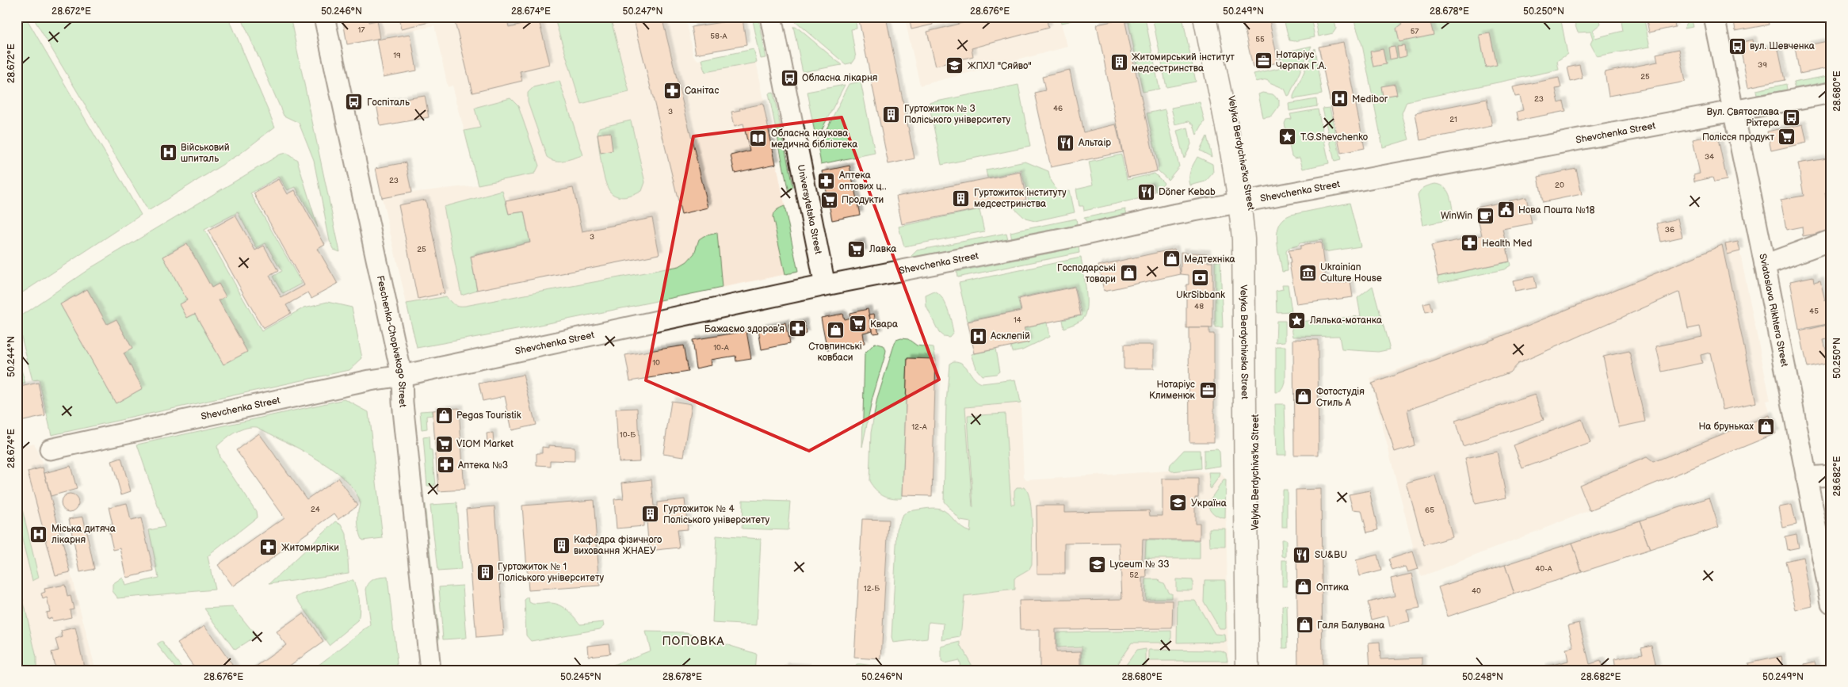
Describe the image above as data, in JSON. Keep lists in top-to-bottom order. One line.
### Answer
{"streets":{"highway":["Velyka Berdychivs'ka Street","Velyka Berdychivska Street"],"street":["Shevchenka Street","Universytetska Street","Sviatoslava Rikhtera Street","Feschenka-Chopivskogo Street"]},"crossings":[["Shevchenka Street","Velyka Berdychivs'ka Street"],["Shevchenka Street","Universytetska Street"],["Shevchenka Street","Sviatoslava Rikhtera Street"],["Shevchenka Street","Feschenka-Chopivskogo Street"],["Shevchenka Street","Velyka Berdychivska Street"],["Velyka Berdychivs'ka Street","Velyka Berdychivska Street"]],"districts":["ПОПОВКА"],"places":{"bus stop":["вул. Шевченка","Обласна лікарня","Госпіталь","Вул. Святослава Ріхтера"],"office":["Нотаріус Черпак Г.А.","Нотаріус Клименюк"],"building":["Житомирський інститут медсестринства","Гуртожиток № 3 Поліського університету","Гуртожиток інституту медсестринства","Гуртожиток № 4 Поліського університету","Кафедра фізичного виховання ЖНАЕУ","Гуртожиток № 1 Поліського університету"],"school or university":["ЖПХЛ \"Сяйво\"","Україна","Lyceum № 33"],"pharmacy":["Санітас","Аптека оптових ц‥","Health Med","Бажаємо здоровʼя","Аптека №3","Житомирліки"],"hospital":["Medibor","Військовий шпиталь","Асклепій","Міська дитяча лікарня"],"place":["T.G.Shevchenko","Лялька-мотанка"],"supermarket":["Полісся продукт","Продукти","Лавка","Квара","VIOM Market"],"library":["Обласна наукова медична бібліотека"],"restaurant":["Альтаір","Döner Kebab","SU&BU"],"public building":["Нова Пошта №18"],"cafe":["WinWin"],"shop":["Медтехніка","Господарські товари","Стовпинські ковбаси","Фотостудія Стиль А","Pegas Touristik","На бруньках","Оптика","Галя Балувана"],"museum":["Ukrainian Culture House"],"bank":["UkrSibbank"]},"house_numbers":["17","57","58-А","55","19","39","25","23","46","3","21","34","23","20","36","3","25","48","45","14","10-А","10","12-А","10-Б","24","65","40-А","52","12-Б","40"],"coordinates":["28.672°E","50.246°N","28.674°E","50.247°N","28.676°E","50.249°N","28.678°E","50.250°N","28.680°E","50.244°N","28.682°E","50.245°N","50.248°N"]}
